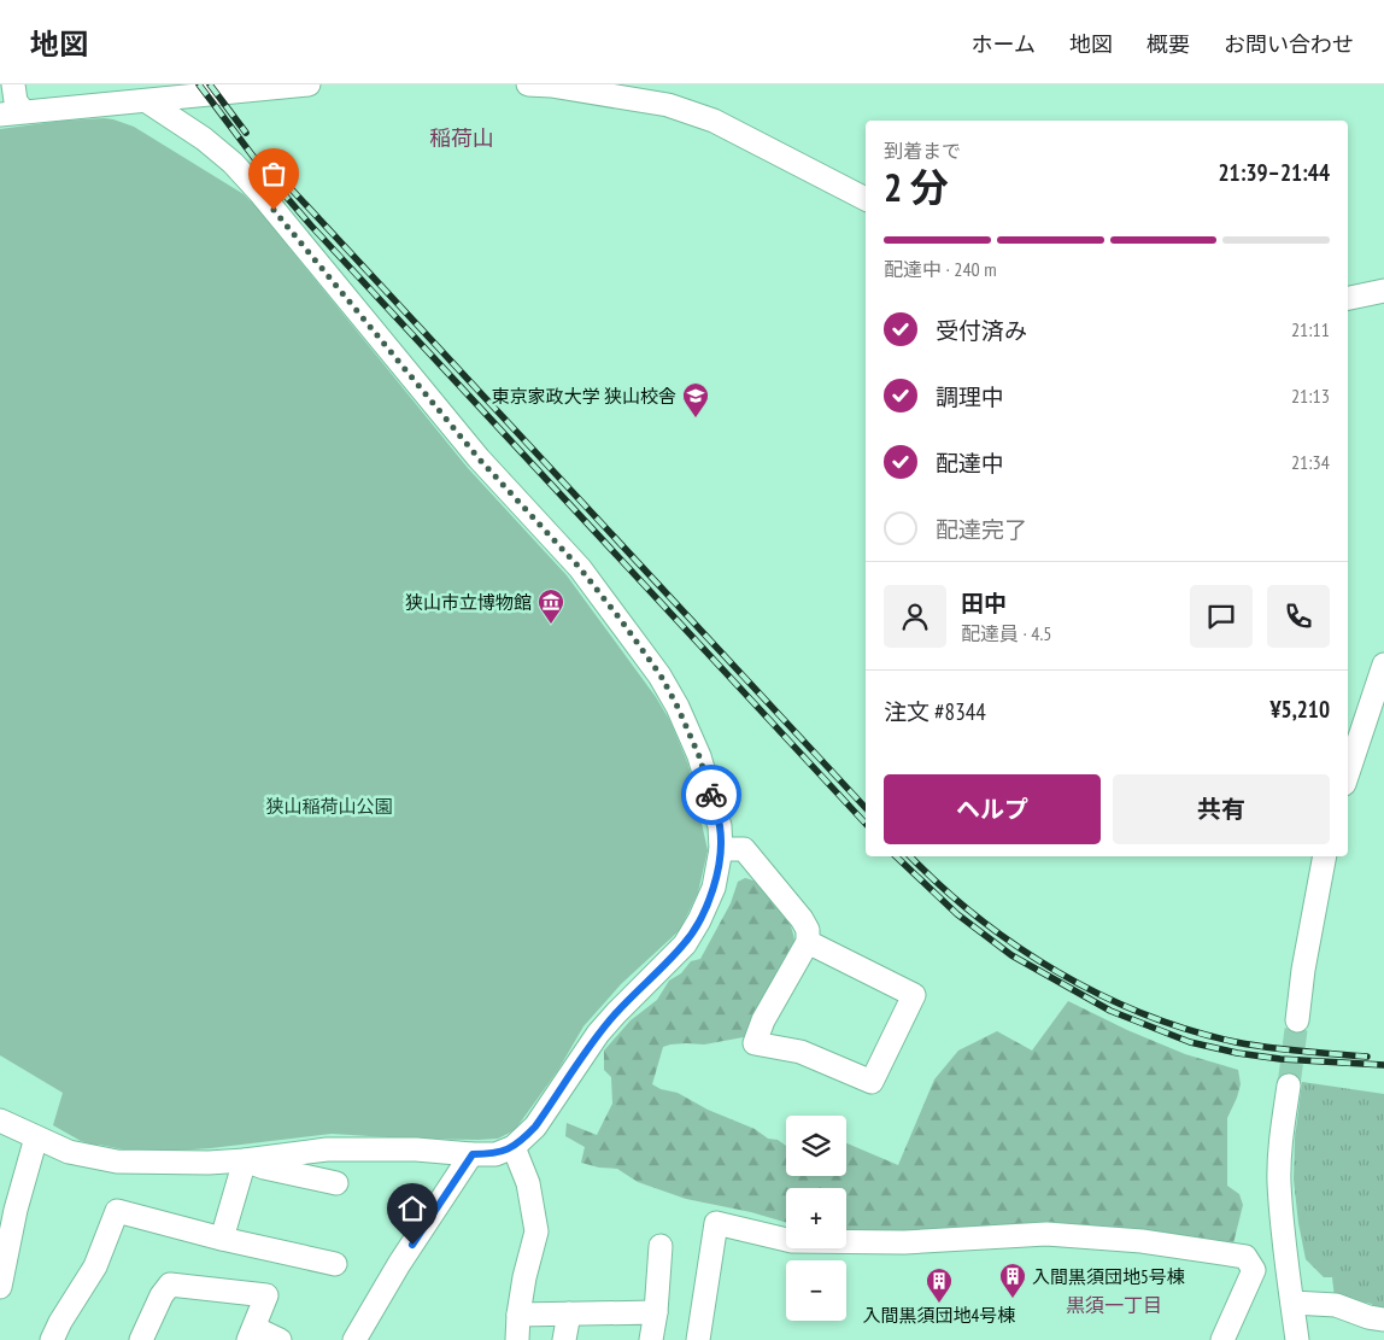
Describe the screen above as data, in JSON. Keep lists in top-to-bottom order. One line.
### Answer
{"districts":["稲荷山","黒須一丁目"],"parks":["狭山稲荷山公園"],"places":{"school or university":["東京家政大学 狭山校舎"],"museum":["狭山市立博物館"],"building":["入間黒須団地5号棟","入間黒須団地4号棟"]},"page":{"header":"地図","nav":["ホーム","地図","概要","お問い合わせ"],"heading":["2 分","到着まで","21:39–21:44"],"panel":["田中","配達員 · 4.5","注文 #8344","¥5,210"],"bar":"配達中 · 240 m","list":[["受付済み","21:11"],["調理中","21:13"],["配達中","21:34"],"配達完了"],"buttons":["ヘルプ","共有"],"map_buttons":["+","−"]}}
